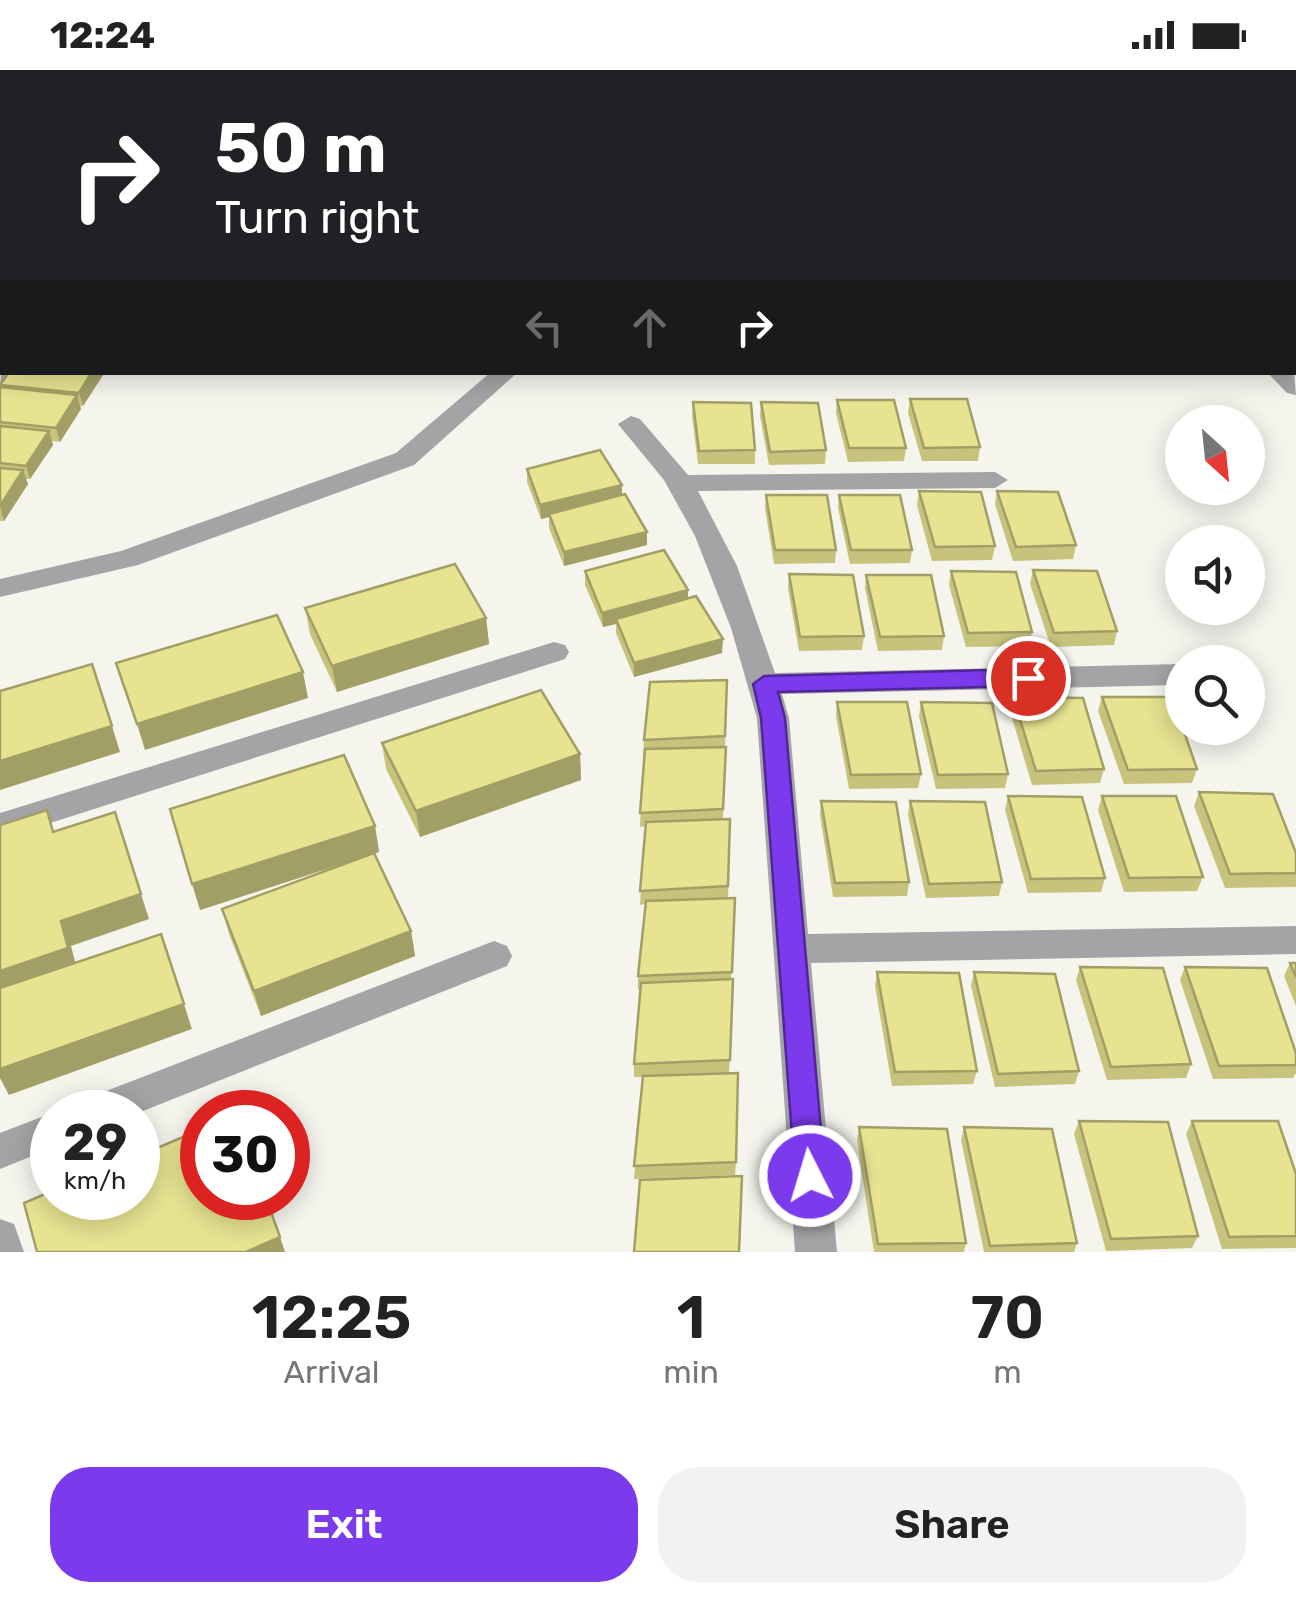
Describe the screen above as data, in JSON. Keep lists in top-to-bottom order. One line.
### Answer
{"north":"bottom right","page":{"status":"12:24","turn":["50 m","Turn right"],"speed":"29 km/h","limit":"30","eta":["12:25","Arrival","1","min","70","m"],"buttons":["Exit","Share"]}}
